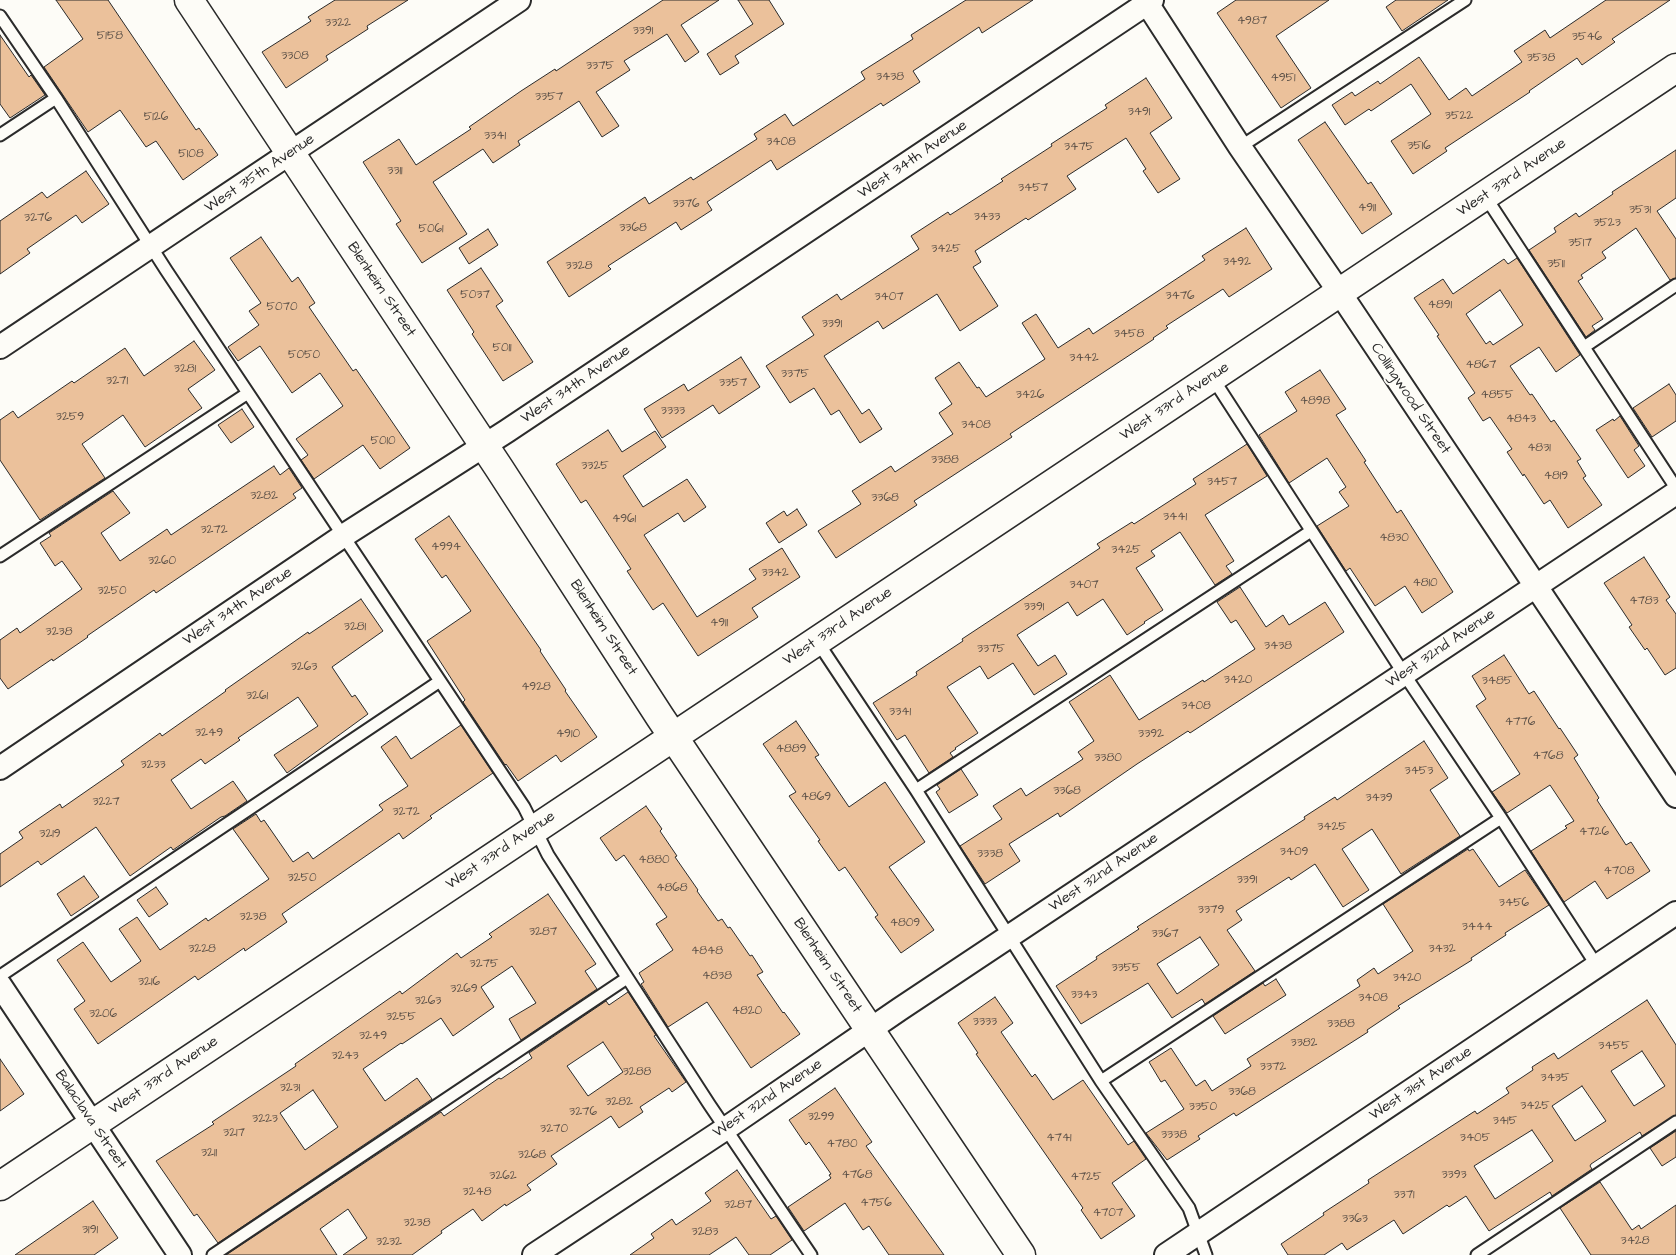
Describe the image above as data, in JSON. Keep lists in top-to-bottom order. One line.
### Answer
{"streets":{"street":["West 34th Avenue","West 35th Avenue","West 33rd Avenue","Blenheim Street","Collingwood Street","West 32nd Avenue","West 31st Avenue","Balaclava Street"]},"crossings":[["West 34th Avenue","Blenheim Street"],["West 34th Avenue","Collingwood Street"],["West 35th Avenue","Blenheim Street"],["West 33rd Avenue","Blenheim Street"],["West 33rd Avenue","Collingwood Street"],["West 33rd Avenue","Balaclava Street"],["Blenheim Street","West 32nd Avenue"],["Collingwood Street","West 32nd Avenue"]],"house_numbers":["4987","3322","3391","5158","3546","3308","3538","3375","3438","4951","3357","3491","3522","5126","3341","3408","3516","3475","5108","3311","3457","3376","4911","3531","3433","3276","3523","3368","5061","3517","3425","3492","3511","3328","5037","3476","3407","4891","5070","3391","3458","5011","5050","3442","4867","3281","3375","3271","3357","3426","4855","4898","3333","3259","4843","3408","5010","4831","3388","3325","4819","3457","3282","3368","3441","4961","3272","4830","4994","3425","3260","3342","4810","3407","3250","4783","3391","4911","3281","3238","3438","3375","3263","3420","3485","4928","3261","3408","3341","4776","3249","4910","3392","4889","4768","3380","3233","3453","3368","4869","3439","3227","3272","3425","4726","3219","3409","3338","4880","4708","3250","3391","4868","3456","3379","3238","4809","3444","3287","3367","3228","3432","4848","3275","3355","4838","3420","3216","3269","3343","3408","3263","4820","3206","3255","3333","3388","3249","3382","3455","3243","3372","3288","3435","3231","3368","3282","3425","3350","3276","3299","3223","3415","3270","3217","3338","4741","3405","4780","3211","3268","4768","3393","3262","4725","3248","3371","4756","3287","4707","3363","3238","3191","3283","3428","3232"]}
